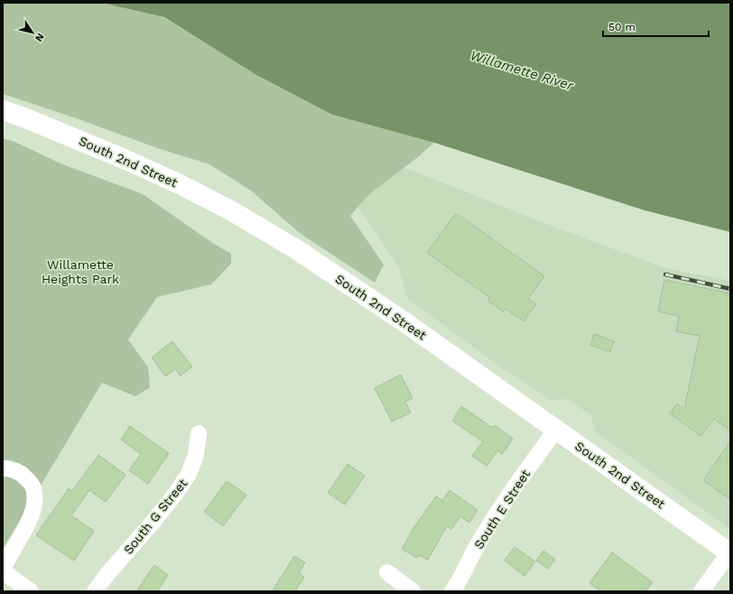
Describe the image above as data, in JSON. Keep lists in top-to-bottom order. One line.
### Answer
{"streets":{"street":["South 2nd Street","South E Street","South G Street"]},"crossings":[["South 2nd Street","South E Street"]],"water":["Willamette River"],"parks":["Willamette Heights Park"],"scale_bar":"50 m","north":"bottom right"}
